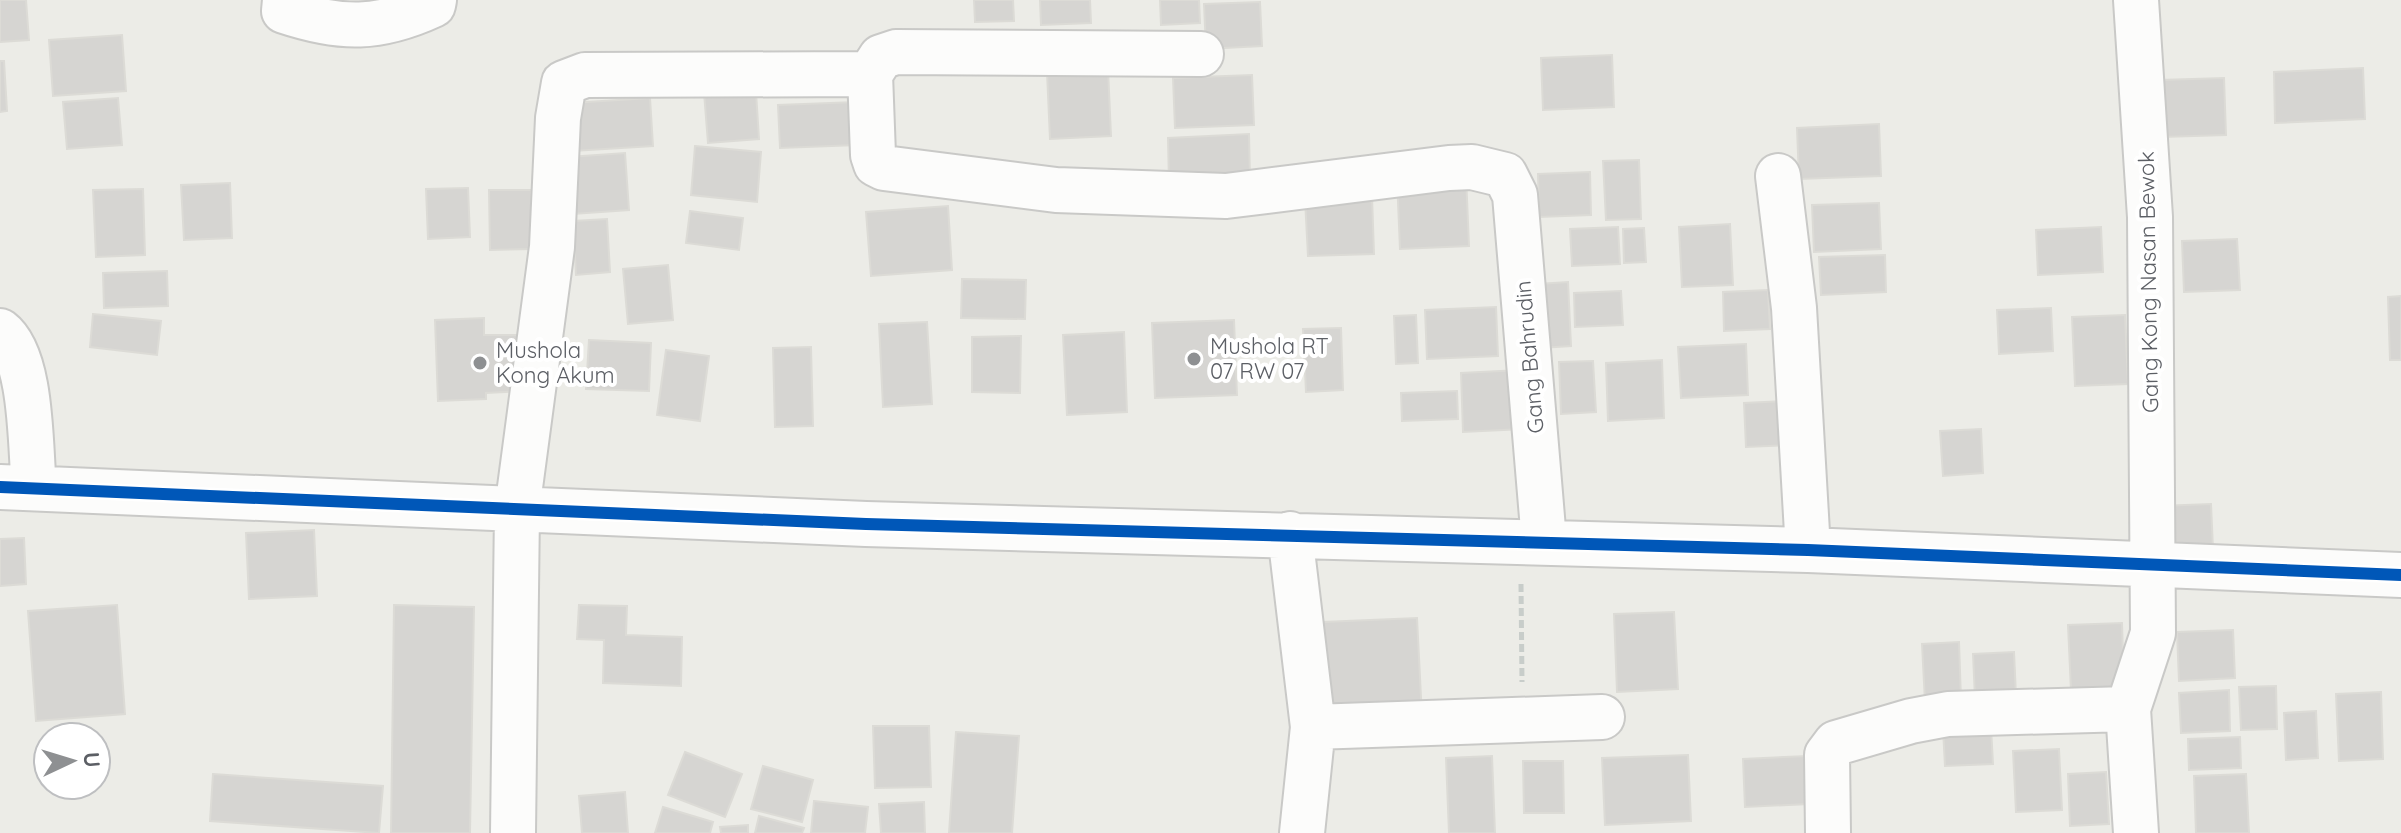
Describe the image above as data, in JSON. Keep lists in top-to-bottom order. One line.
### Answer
{"streets":{"street":["Gang Kong Nasan Bewok","Gang Bahrudin"]},"places":["Mushola RT 07 RW 07","Mushola Kong Akum"],"north":"right"}
